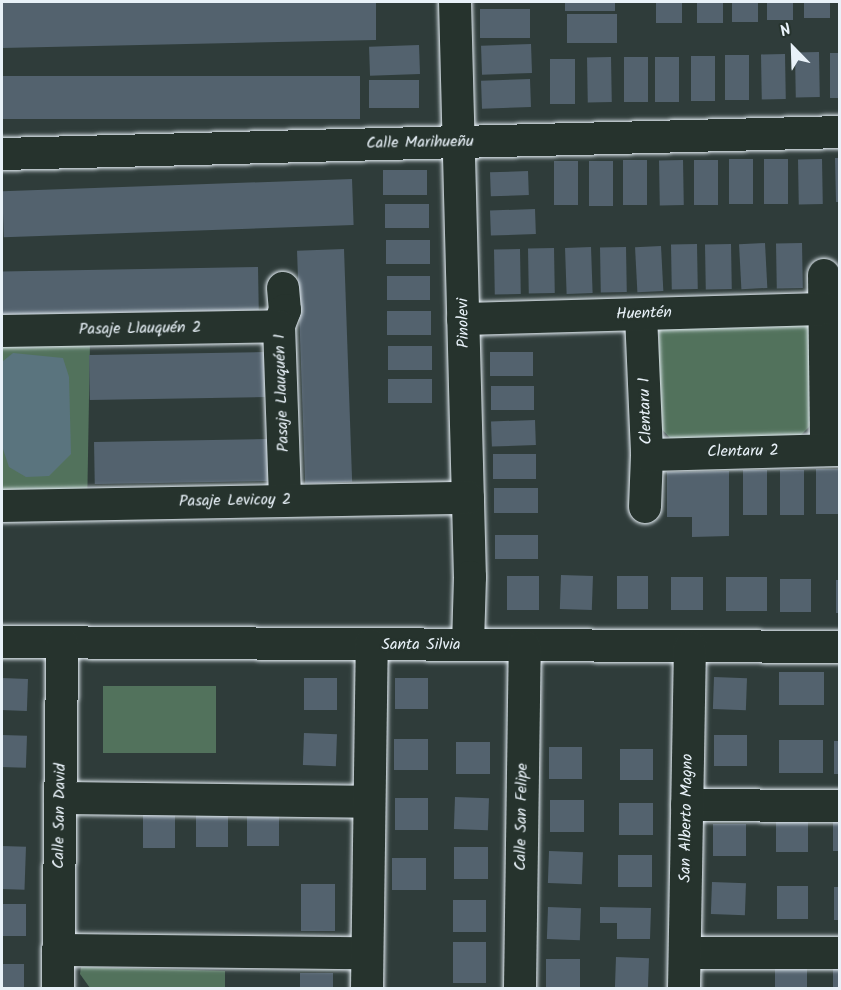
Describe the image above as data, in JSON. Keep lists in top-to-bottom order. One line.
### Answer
{"streets":{"street":["Calle Marihueñu","Huentén","Pinolevi","Pasaje Llauquén 2","Pasaje Llauquén 1","Clentaru 1","Clentaru 2","Pasaje Levicoy 2","Santa Silvia","Calle San David","Calle San Felipe","San Alberto Magno"]},"crossings":[["Calle Marihueñu","Pinolevi"],["Huentén","Pinolevi"],["Huentén","Clentaru 1"],["Pinolevi","Pasaje Levicoy 2"],["Pinolevi","Santa Silvia"],["Pasaje Llauquén 2","Pasaje Llauquén 1"],["Pasaje Llauquén 1","Pasaje Levicoy 2"],["Clentaru 1","Clentaru 2"],["Santa Silvia","Calle San David"],["Santa Silvia","Calle San Felipe"],["Santa Silvia","San Alberto Magno"]],"north":"top left"}
